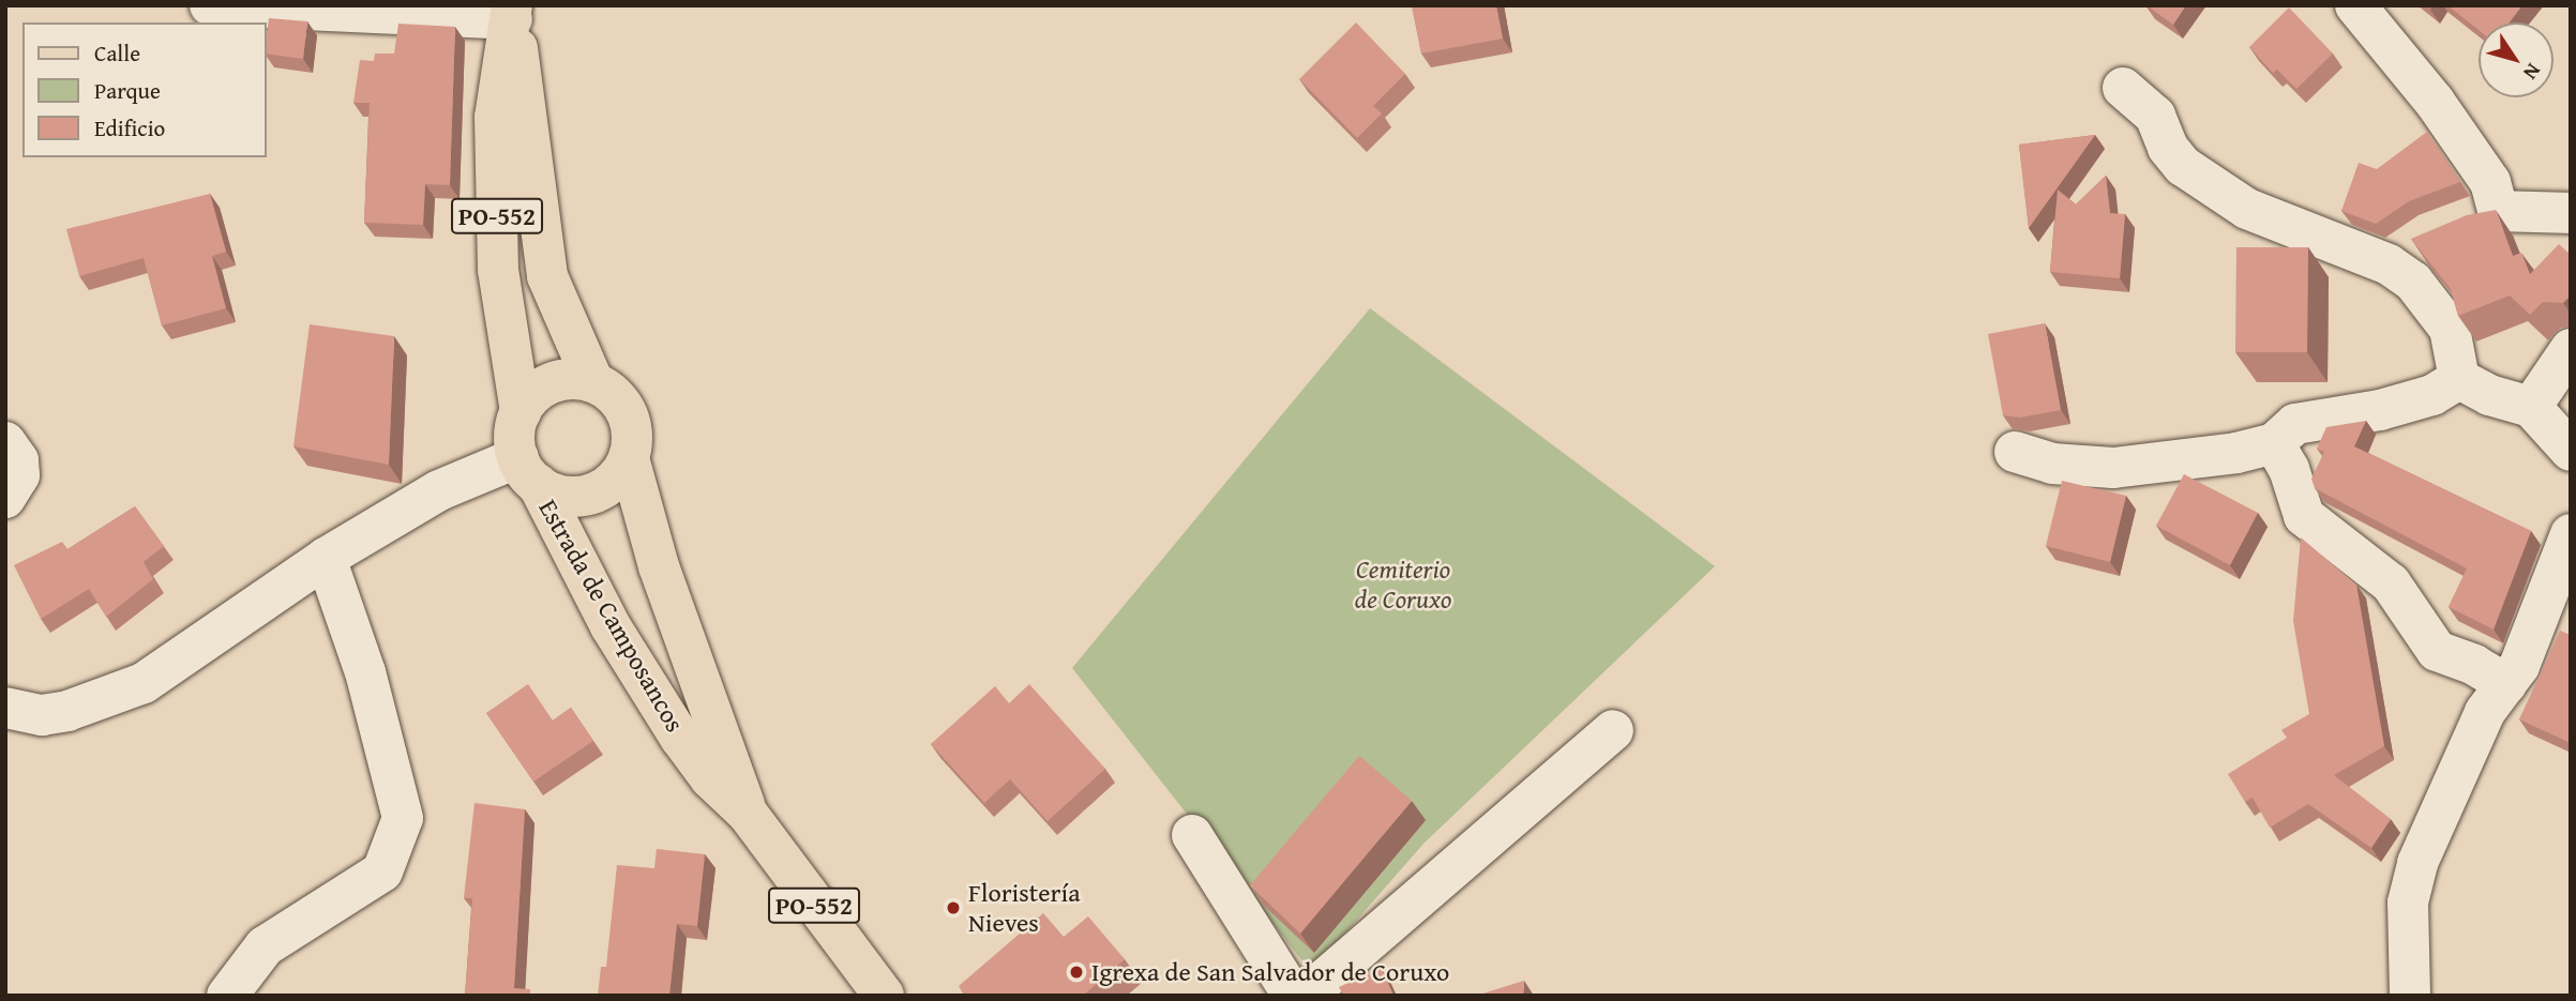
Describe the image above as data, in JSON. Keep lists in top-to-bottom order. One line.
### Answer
{"streets":{"main road":["PO-552","Estrada de Camposancos"]},"parks":["Cemiterio de Coruxo"],"places":["Floristería Nieves","Igrexa de San Salvador de Coruxo"],"legend":["Calle","Parque","Edificio"],"north":"bottom right"}
